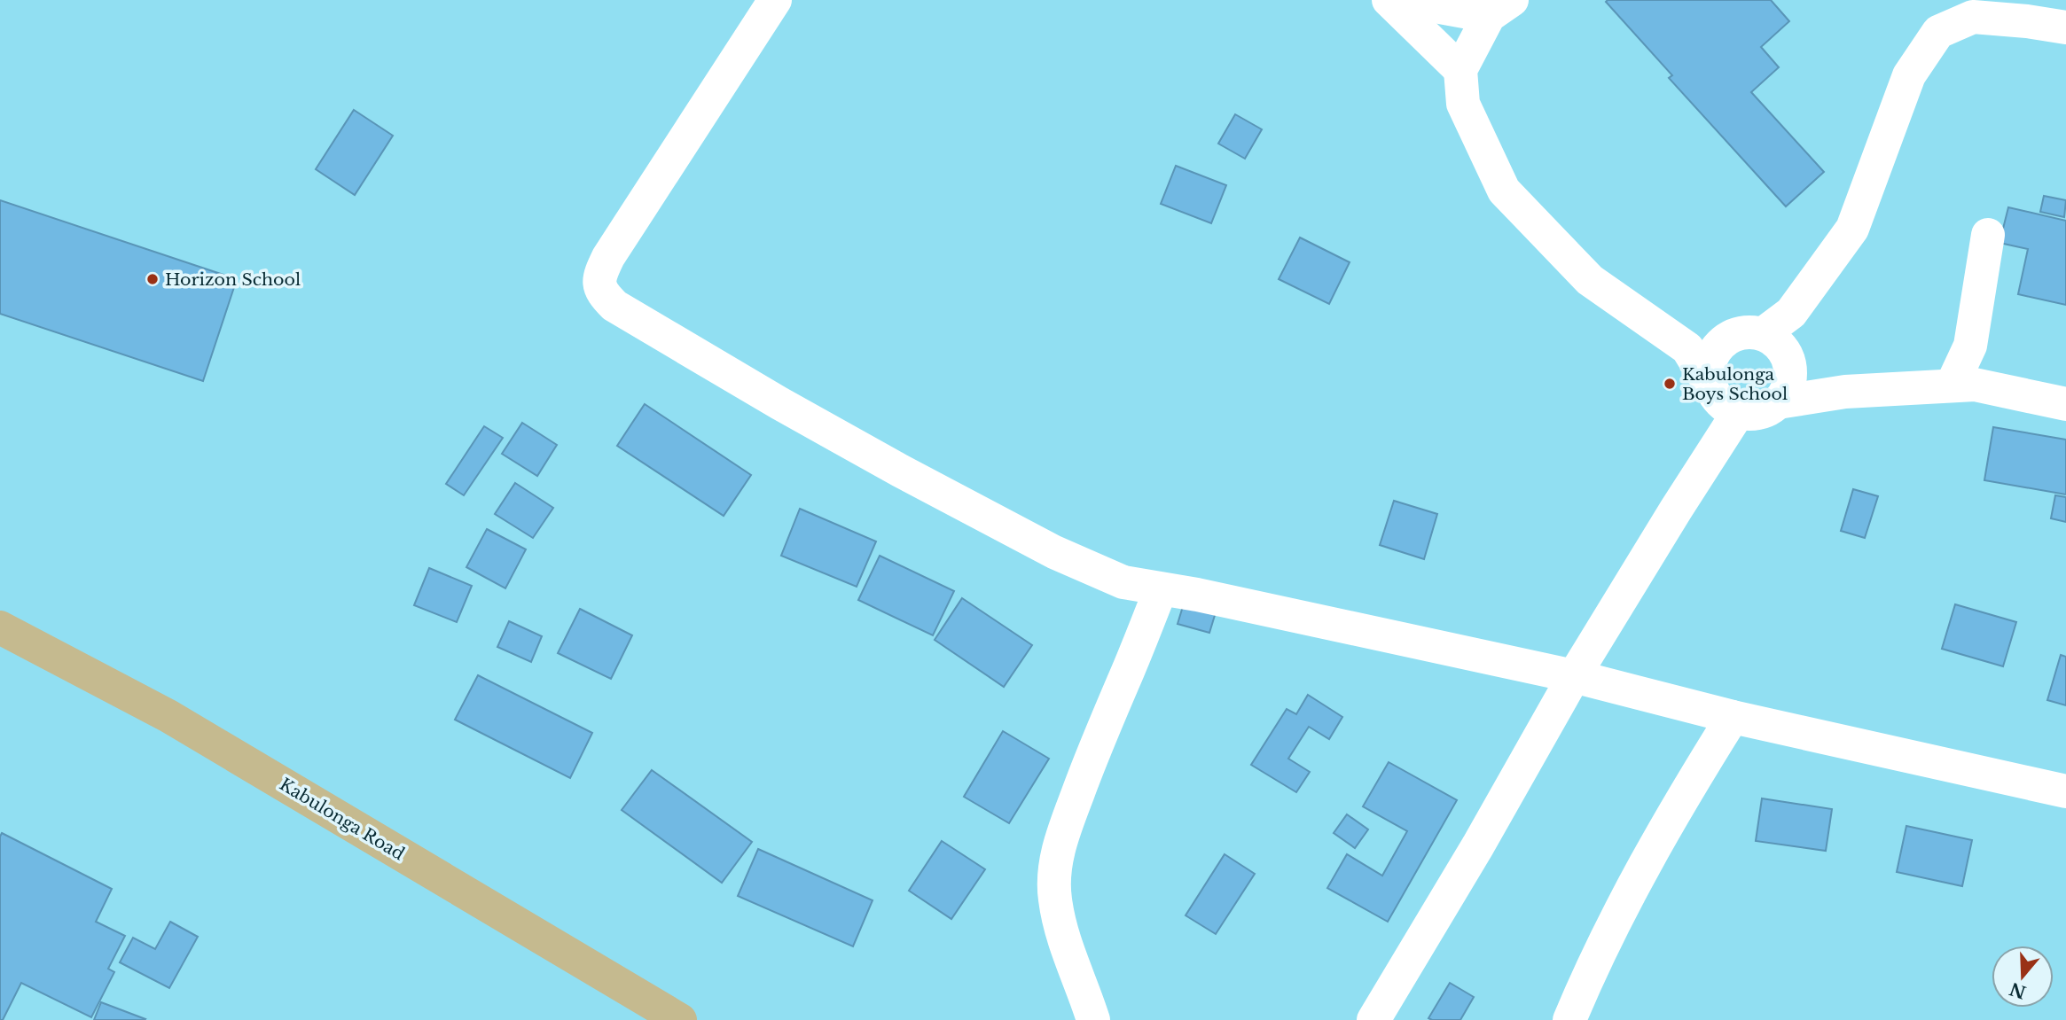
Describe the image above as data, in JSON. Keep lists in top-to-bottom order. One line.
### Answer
{"streets":{"main road":["Kabulonga Road"]},"places":["Horizon School","Kabulonga Boys School"],"north":"bottom"}
